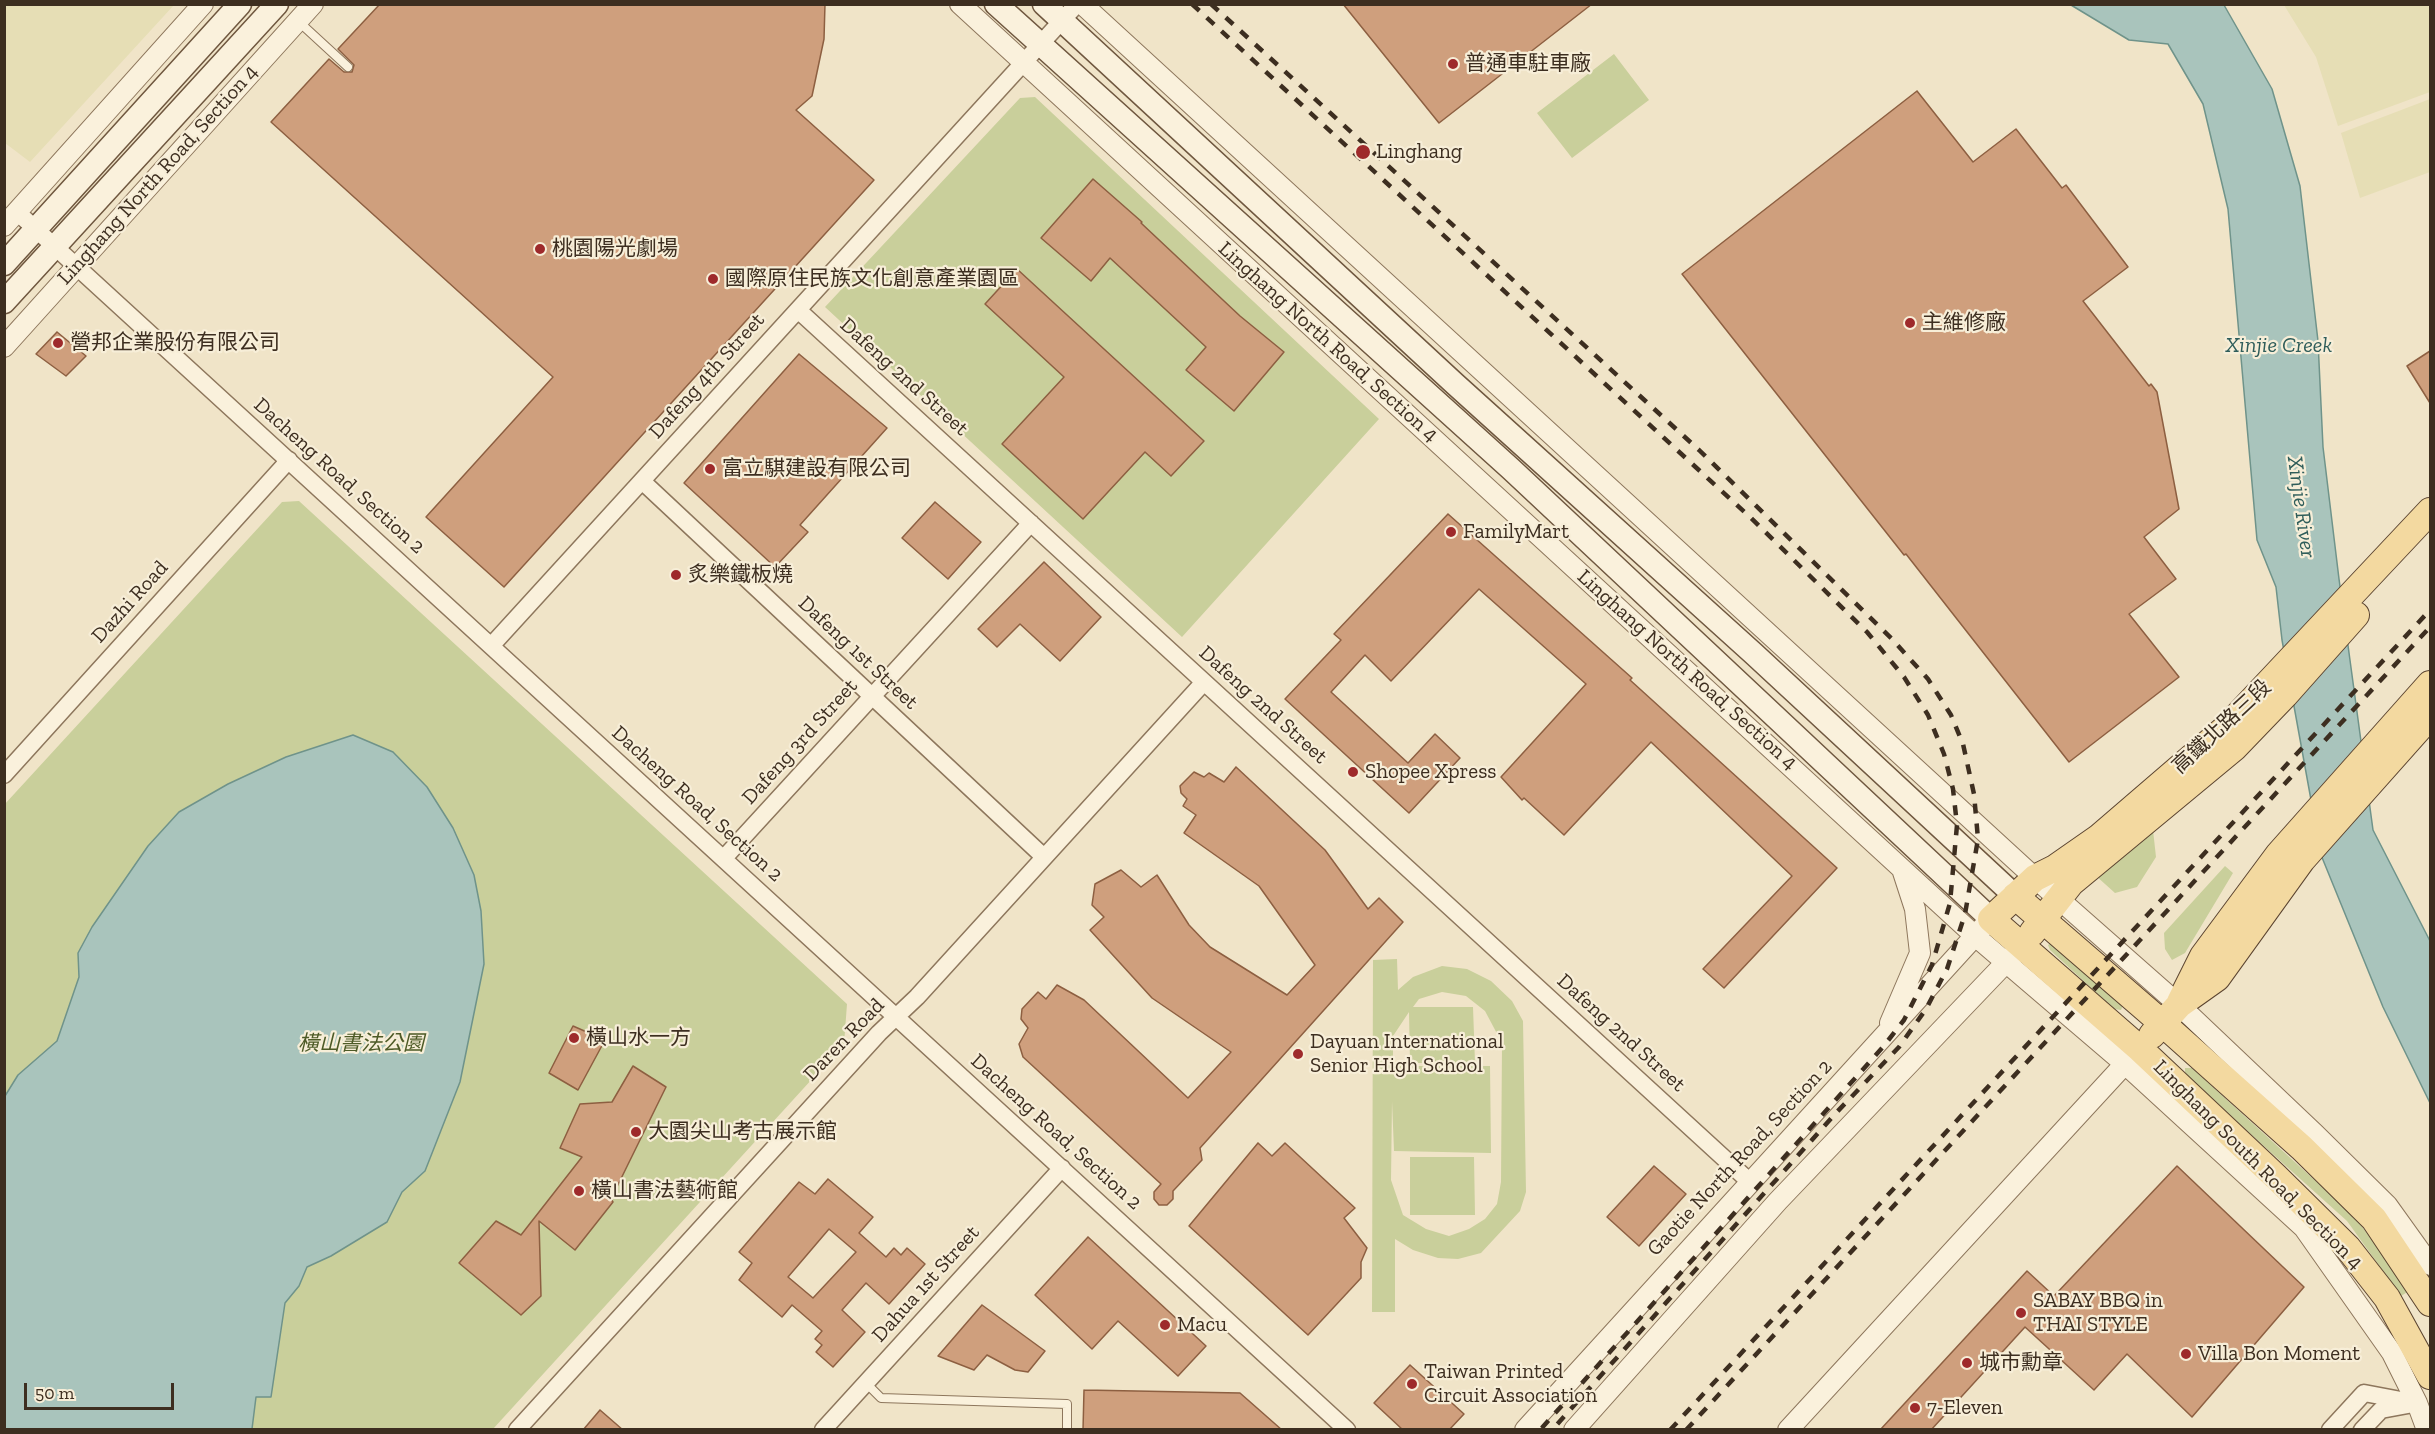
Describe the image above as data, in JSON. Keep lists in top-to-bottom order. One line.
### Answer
{"streets":{"main road":["Linghang North Road, Section 4","高鐵北路三段","Linghang South Road, Section 4"],"street":["Dafeng 4th Street","Dafeng 2nd Street","Dacheng Road, Section 2","Dazhi Road","Dafeng 1st Street","Dafeng 3rd Street","Daren Road","Gaotie North Road, Section 2","Dahua 1st Street"]},"crossings":[["Linghang North Road, Section 4","Dafeng 4th Street"],["Linghang North Road, Section 4","Dacheng Road, Section 2"],["Linghang North Road, Section 4","高鐵北路三段"],["Linghang North Road, Section 4","Gaotie North Road, Section 2"],["Linghang North Road, Section 4","Linghang South Road, Section 4"],["Dafeng 4th Street","Dafeng 2nd Street"],["Dafeng 4th Street","Dacheng Road, Section 2"],["Dafeng 4th Street","Dafeng 1st Street"],["Dafeng 2nd Street","Dafeng 3rd Street"],["Dafeng 2nd Street","Daren Road"],["Dafeng 2nd Street","Gaotie North Road, Section 2"],["Dacheng Road, Section 2","Dazhi Road"],["Dacheng Road, Section 2","Dafeng 3rd Street"],["Dacheng Road, Section 2","Daren Road"],["Dacheng Road, Section 2","Dahua 1st Street"],["Dafeng 1st Street","Dafeng 3rd Street"],["Dafeng 1st Street","Daren Road"],["高鐵北路三段","Gaotie North Road, Section 2"]],"water":["Xinjie Creek","Xinjie River"],"parks":["橫山書法公園"],"places":["普通車駐車廠","Linghang","桃園陽光劇場","國際原住民族文化創意產業園區","主維修廠","營邦企業股份有限公司","富立騏建設有限公司","FamilyMart","炙樂鐵板燒","Shopee Xpress","橫山水一方","Dayuan International Senior High School","大園尖山考古展示館","橫山書法藝術館","SABAY BBQ in THAI STYLE","Macu","Villa Bon Moment","城市勳章","Taiwan Printed Circuit Association","7-Eleven"],"scale_bar":"50 m"}
